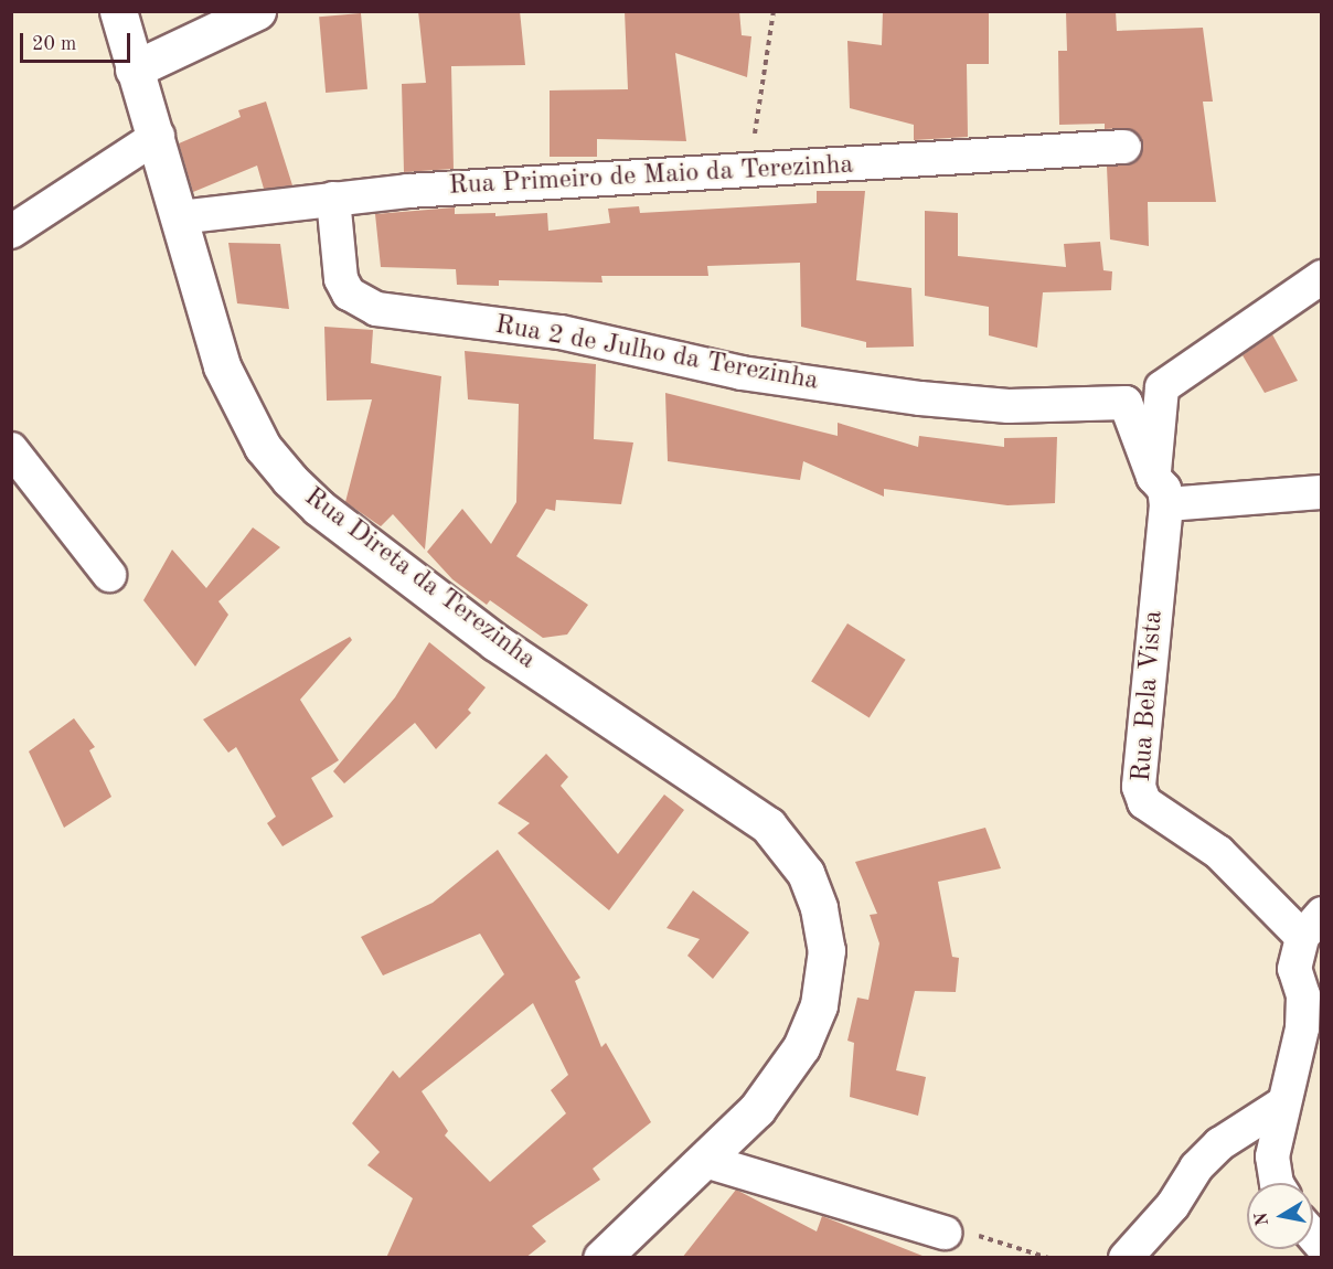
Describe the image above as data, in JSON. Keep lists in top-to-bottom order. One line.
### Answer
{"streets":{"main road":["Rua Direta da Terezinha"],"street":["Rua Primeiro de Maio da Terezinha","Rua 2 de Julho da Terezinha","Rua Bela Vista"]},"crossings":[["Rua Primeiro de Maio da Terezinha","Rua 2 de Julho da Terezinha"],["Rua Primeiro de Maio da Terezinha","Rua Direta da Terezinha"],["Rua 2 de Julho da Terezinha","Rua Bela Vista"]],"scale_bar":"20 m","north":"left"}
